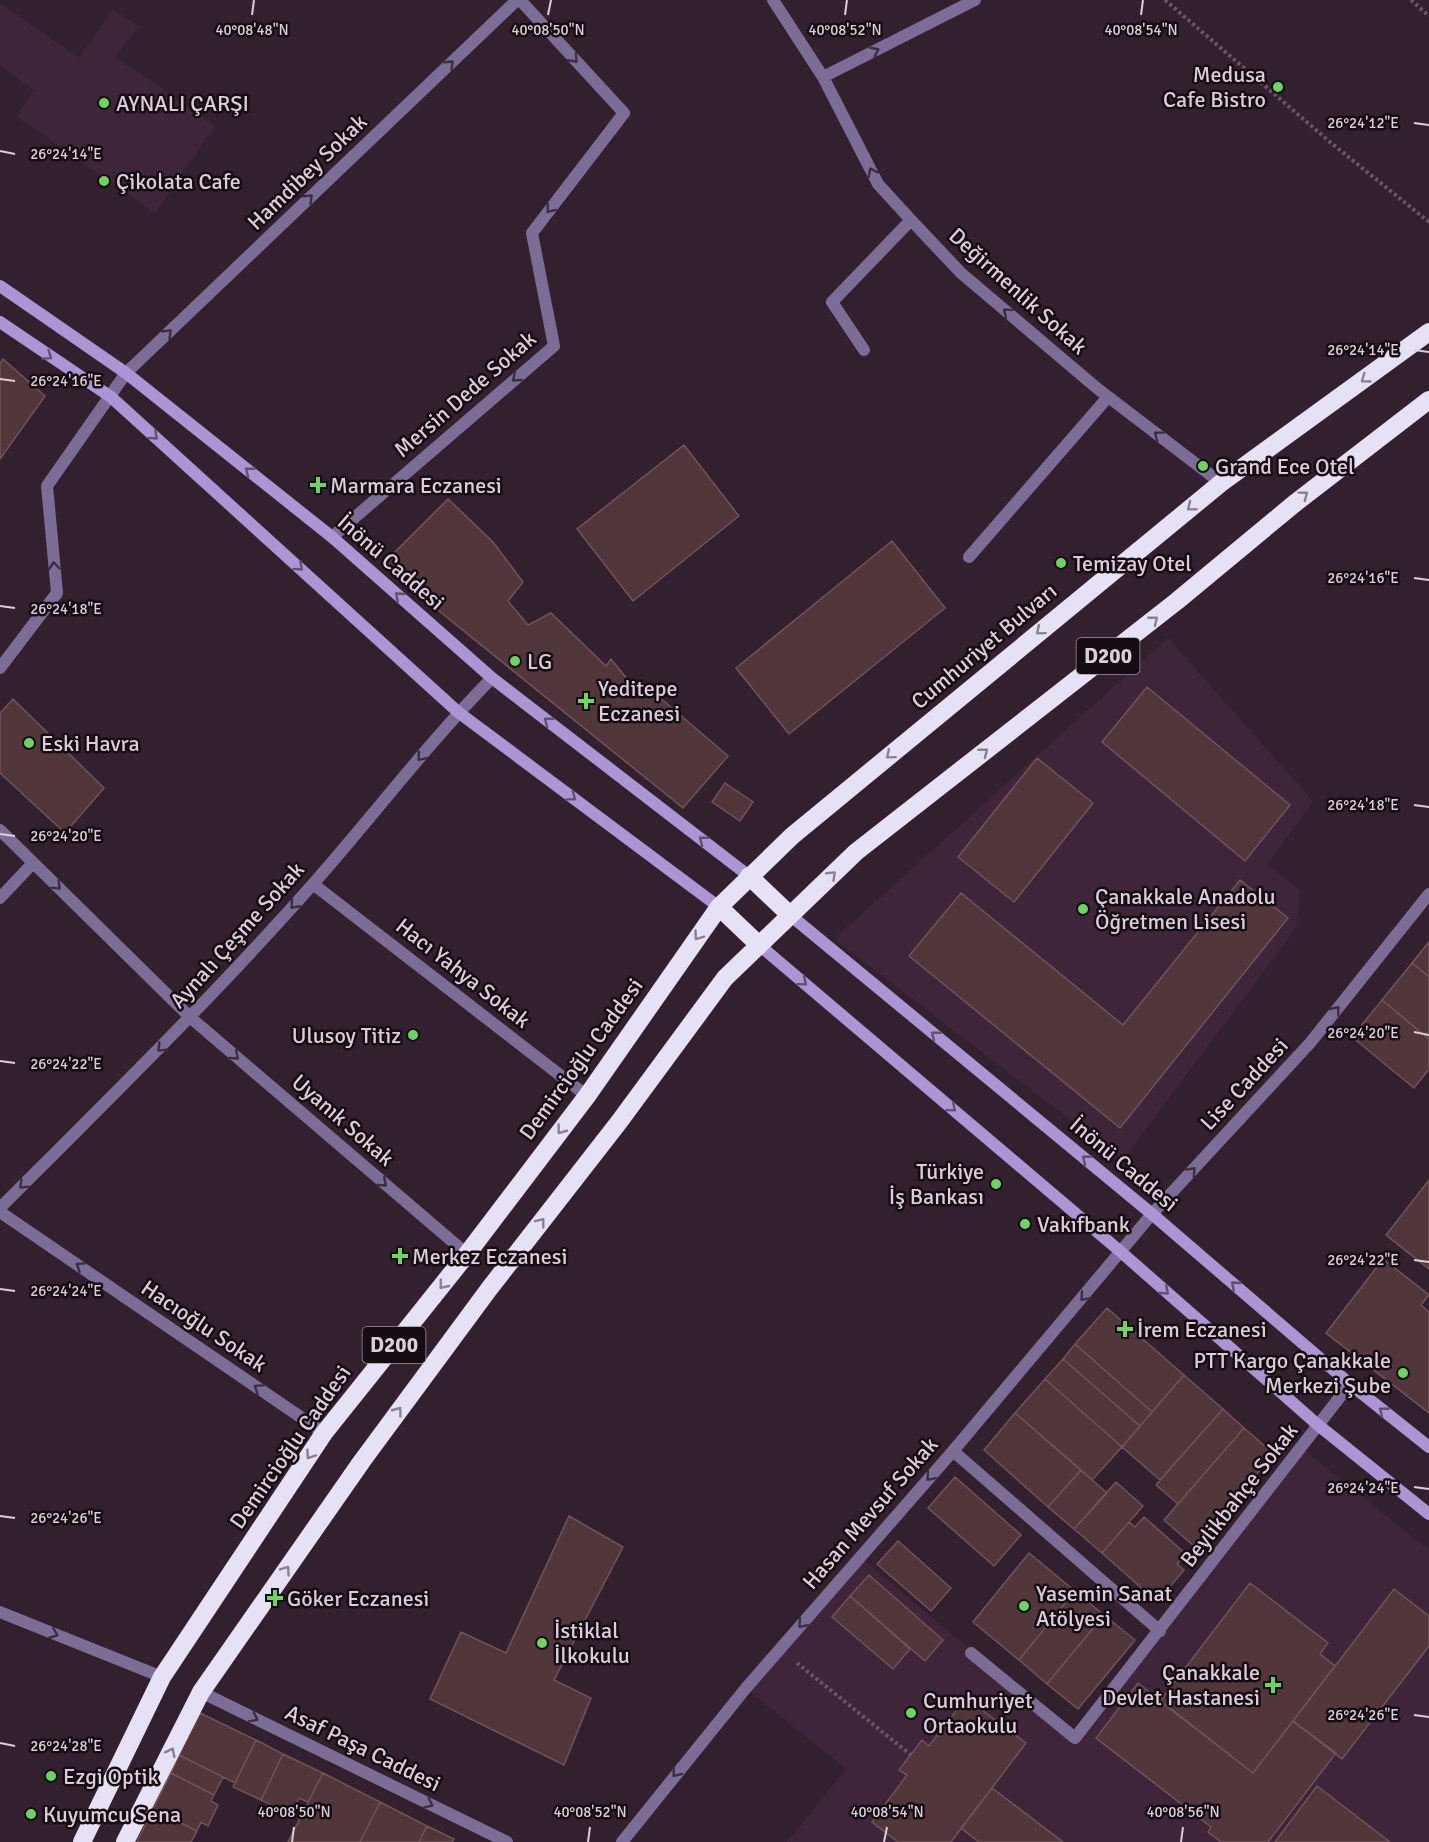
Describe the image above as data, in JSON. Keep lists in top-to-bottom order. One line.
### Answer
{"streets":{"highway":["Cumhuriyet Bulvarı","D200","Demircioğlu Caddesi"],"street":["Hamdibey Sokak","Değirmenlik Sokak","Mersin Dede Sokak","İnönü Caddesi","Aynalı Çeşme Sokak","Hacı Yahya Sokak","Lise Caddesi","Uyanık Sokak","Hacıoğlu Sokak","Beylikbahçe Sokak","Hasan Mevsuf Sokak","Asaf Paşa Caddesi"]},"crossings":[["Hamdibey Sokak","Mersin Dede Sokak"],["Hamdibey Sokak","İnönü Caddesi"],["Değirmenlik Sokak","Cumhuriyet Bulvarı"],["Mersin Dede Sokak","İnönü Caddesi"],["İnönü Caddesi","Cumhuriyet Bulvarı"],["İnönü Caddesi","D200"],["İnönü Caddesi","Aynalı Çeşme Sokak"],["İnönü Caddesi","Demircioğlu Caddesi"],["İnönü Caddesi","Lise Caddesi"],["İnönü Caddesi","Beylikbahçe Sokak"],["İnönü Caddesi","Hasan Mevsuf Sokak"],["Cumhuriyet Bulvarı","Demircioğlu Caddesi"],["D200","Asaf Paşa Caddesi"],["Aynalı Çeşme Sokak","Hacı Yahya Sokak"],["Aynalı Çeşme Sokak","Uyanık Sokak"],["Aynalı Çeşme Sokak","Hacıoğlu Sokak"],["Hacı Yahya Sokak","Demircioğlu Caddesi"],["Demircioğlu Caddesi","Uyanık Sokak"],["Demircioğlu Caddesi","Hacıoğlu Sokak"],["Lise Caddesi","Hasan Mevsuf Sokak"]],"one_way":["Hamdibey Sokak","Değirmenlik Sokak","Aynalı Çeşme Sokak","Lise Caddesi","Uyanık Sokak","Hacıoğlu Sokak","Hasan Mevsuf Sokak","Asaf Paşa Caddesi"],"places":{"other":["Medusa Cafe Bistro","AYNALI ÇARŞI","Çikolata Cafe","Grand Ece Otel","Temizay Otel","LG","Eski Havra","Çanakkale Anadolu Öğretmen Lisesi","Ulusoy Titiz","Türkiye İş Bankası","Vakıfbank","PTT Kargo Çanakkale Merkezi Şube","Yasemin Sanat Atölyesi","İstiklal İlkokulu","Cumhuriyet Ortaokulu","Ezgi Optik","Kuyumcu Sena"],"health":["Marmara Eczanesi","Yeditepe Eczanesi","Merkez Eczanesi","İrem Eczanesi","Göker Eczanesi","Çanakkale Devlet Hastanesi"]},"coordinates":["40°08'48\"N","40°08'50\"N","40°08'52\"N","40°08'54\"N","26°24'12\"E","26°24'14\"E","26°24'16\"E","26°24'18\"E","26°24'20\"E","26°24'22\"E","26°24'24\"E","26°24'26\"E","26°24'28\"E","40°08'56\"N"]}
